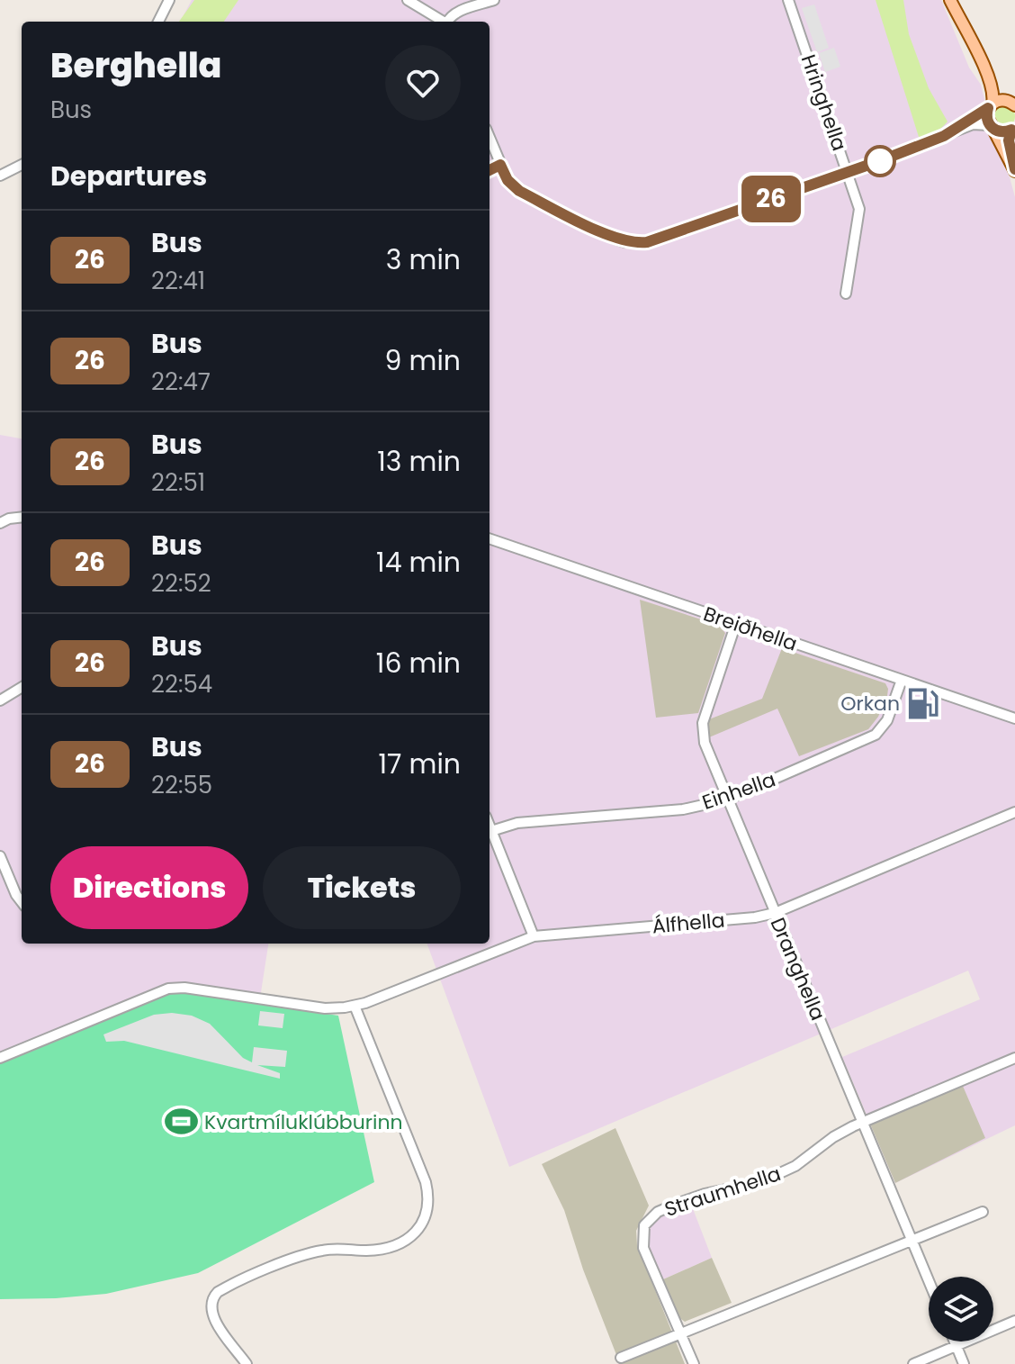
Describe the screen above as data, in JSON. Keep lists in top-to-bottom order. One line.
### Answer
{"streets":{"street":["Hringhella","Breiðhella","Einhella","Álfhella","Dranghella","Straumhella"]},"crossings":[["Breiðhella","Einhella"],["Breiðhella","Dranghella"],["Einhella","Dranghella"],["Álfhella","Dranghella"],["Dranghella","Straumhella"]],"places":{"fuel station":["Orkan"],"sports":["Kvartmíluklúbburinn"]},"lines":["bus line 26"],"page":{"on_map":"26","heading":[["Berghella","Bus"],"Departures"],"list":[{"mark":"26","name":"Bus","note":"22:41","value":"3 min"},{"mark":"26","name":"Bus","note":"22:47","value":"9 min"},{"mark":"26","name":"Bus","note":"22:51","value":"13 min"},{"mark":"26","name":"Bus","note":"22:52","value":"14 min"},{"mark":"26","name":"Bus","note":"22:54","value":"16 min"},{"mark":"26","name":"Bus","note":"22:55","value":"17 min"}],"buttons":["Directions","Tickets"]}}
